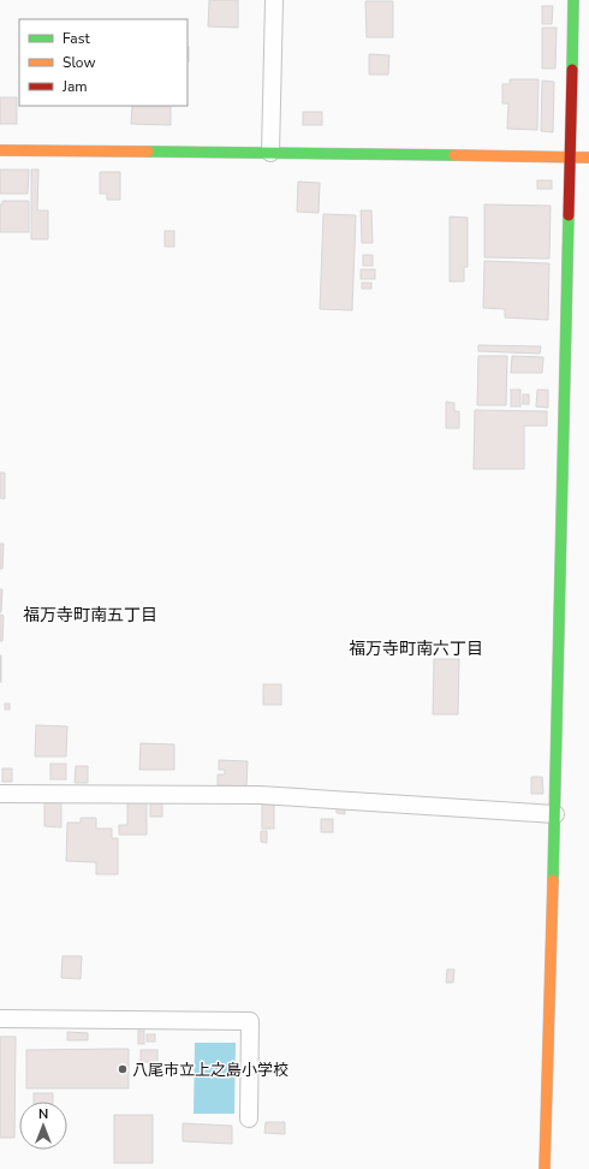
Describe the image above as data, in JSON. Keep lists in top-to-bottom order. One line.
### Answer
{"districts":["福万寺町南五丁目","福万寺町南六丁目"],"places":["八尾市立上之島小学校"],"legend":["Fast","Slow","Jam"],"north":"top"}
